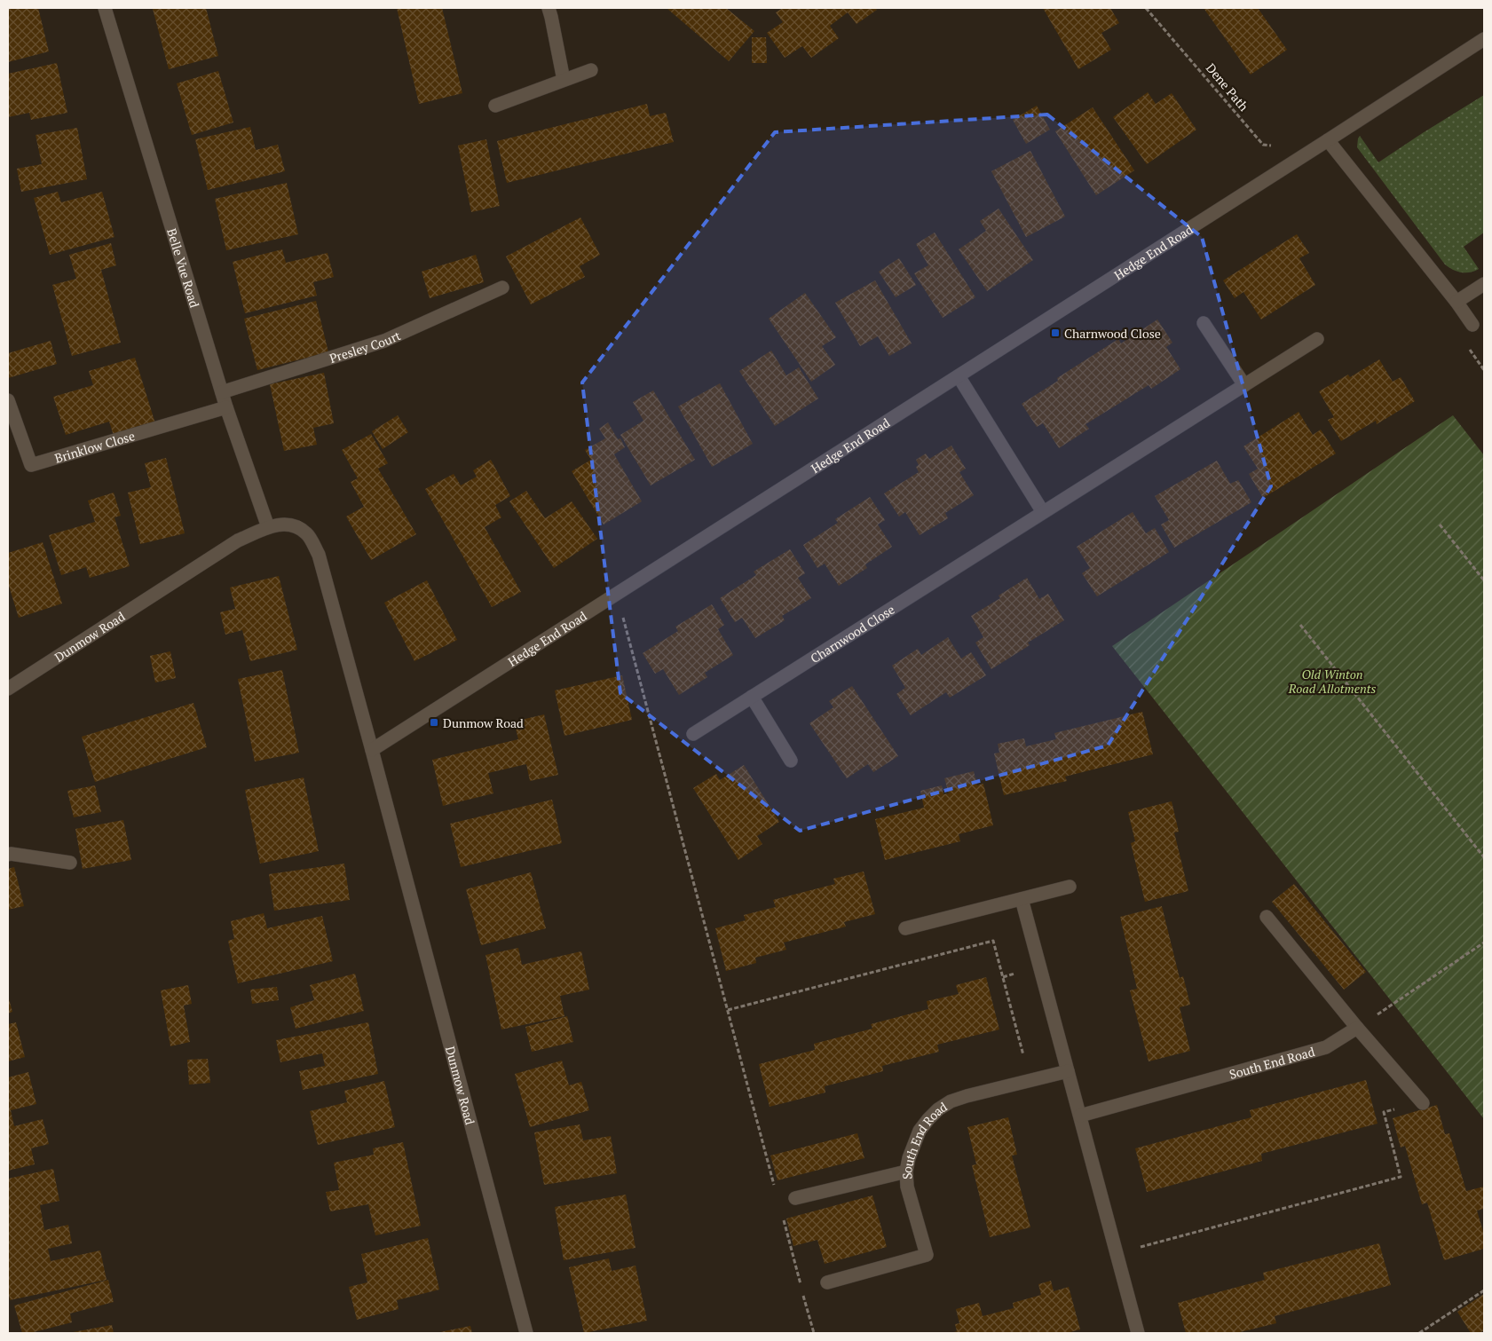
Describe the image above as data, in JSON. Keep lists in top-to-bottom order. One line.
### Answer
{"streets":{"street":["Hedge End Road","Belle Vue Road","Presley Court","Brinklow Close","Charnwood Close","Dunmow Road","South End Road"],"path":["Dene Path"]},"crossings":[["Dene Path","Hedge End Road"],["Hedge End Road","Dunmow Road"],["Belle Vue Road","Presley Court"],["Belle Vue Road","Brinklow Close"],["Belle Vue Road","Dunmow Road"]],"parks":["Old Winton Road Allotments"],"places":{"transit":["Charnwood Close","Dunmow Road"]}}
